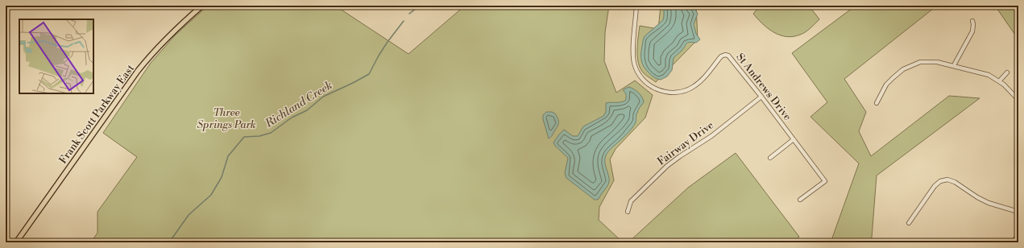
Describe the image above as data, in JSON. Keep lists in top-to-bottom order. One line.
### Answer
{"streets":{"main road":["Frank Scott Parkway East"],"street":["St Andrews Drive","Fairway Drive"]},"crossings":[["St Andrews Drive","Fairway Drive"]],"water":["Richland Creek"],"parks":["Three Springs Park"]}
